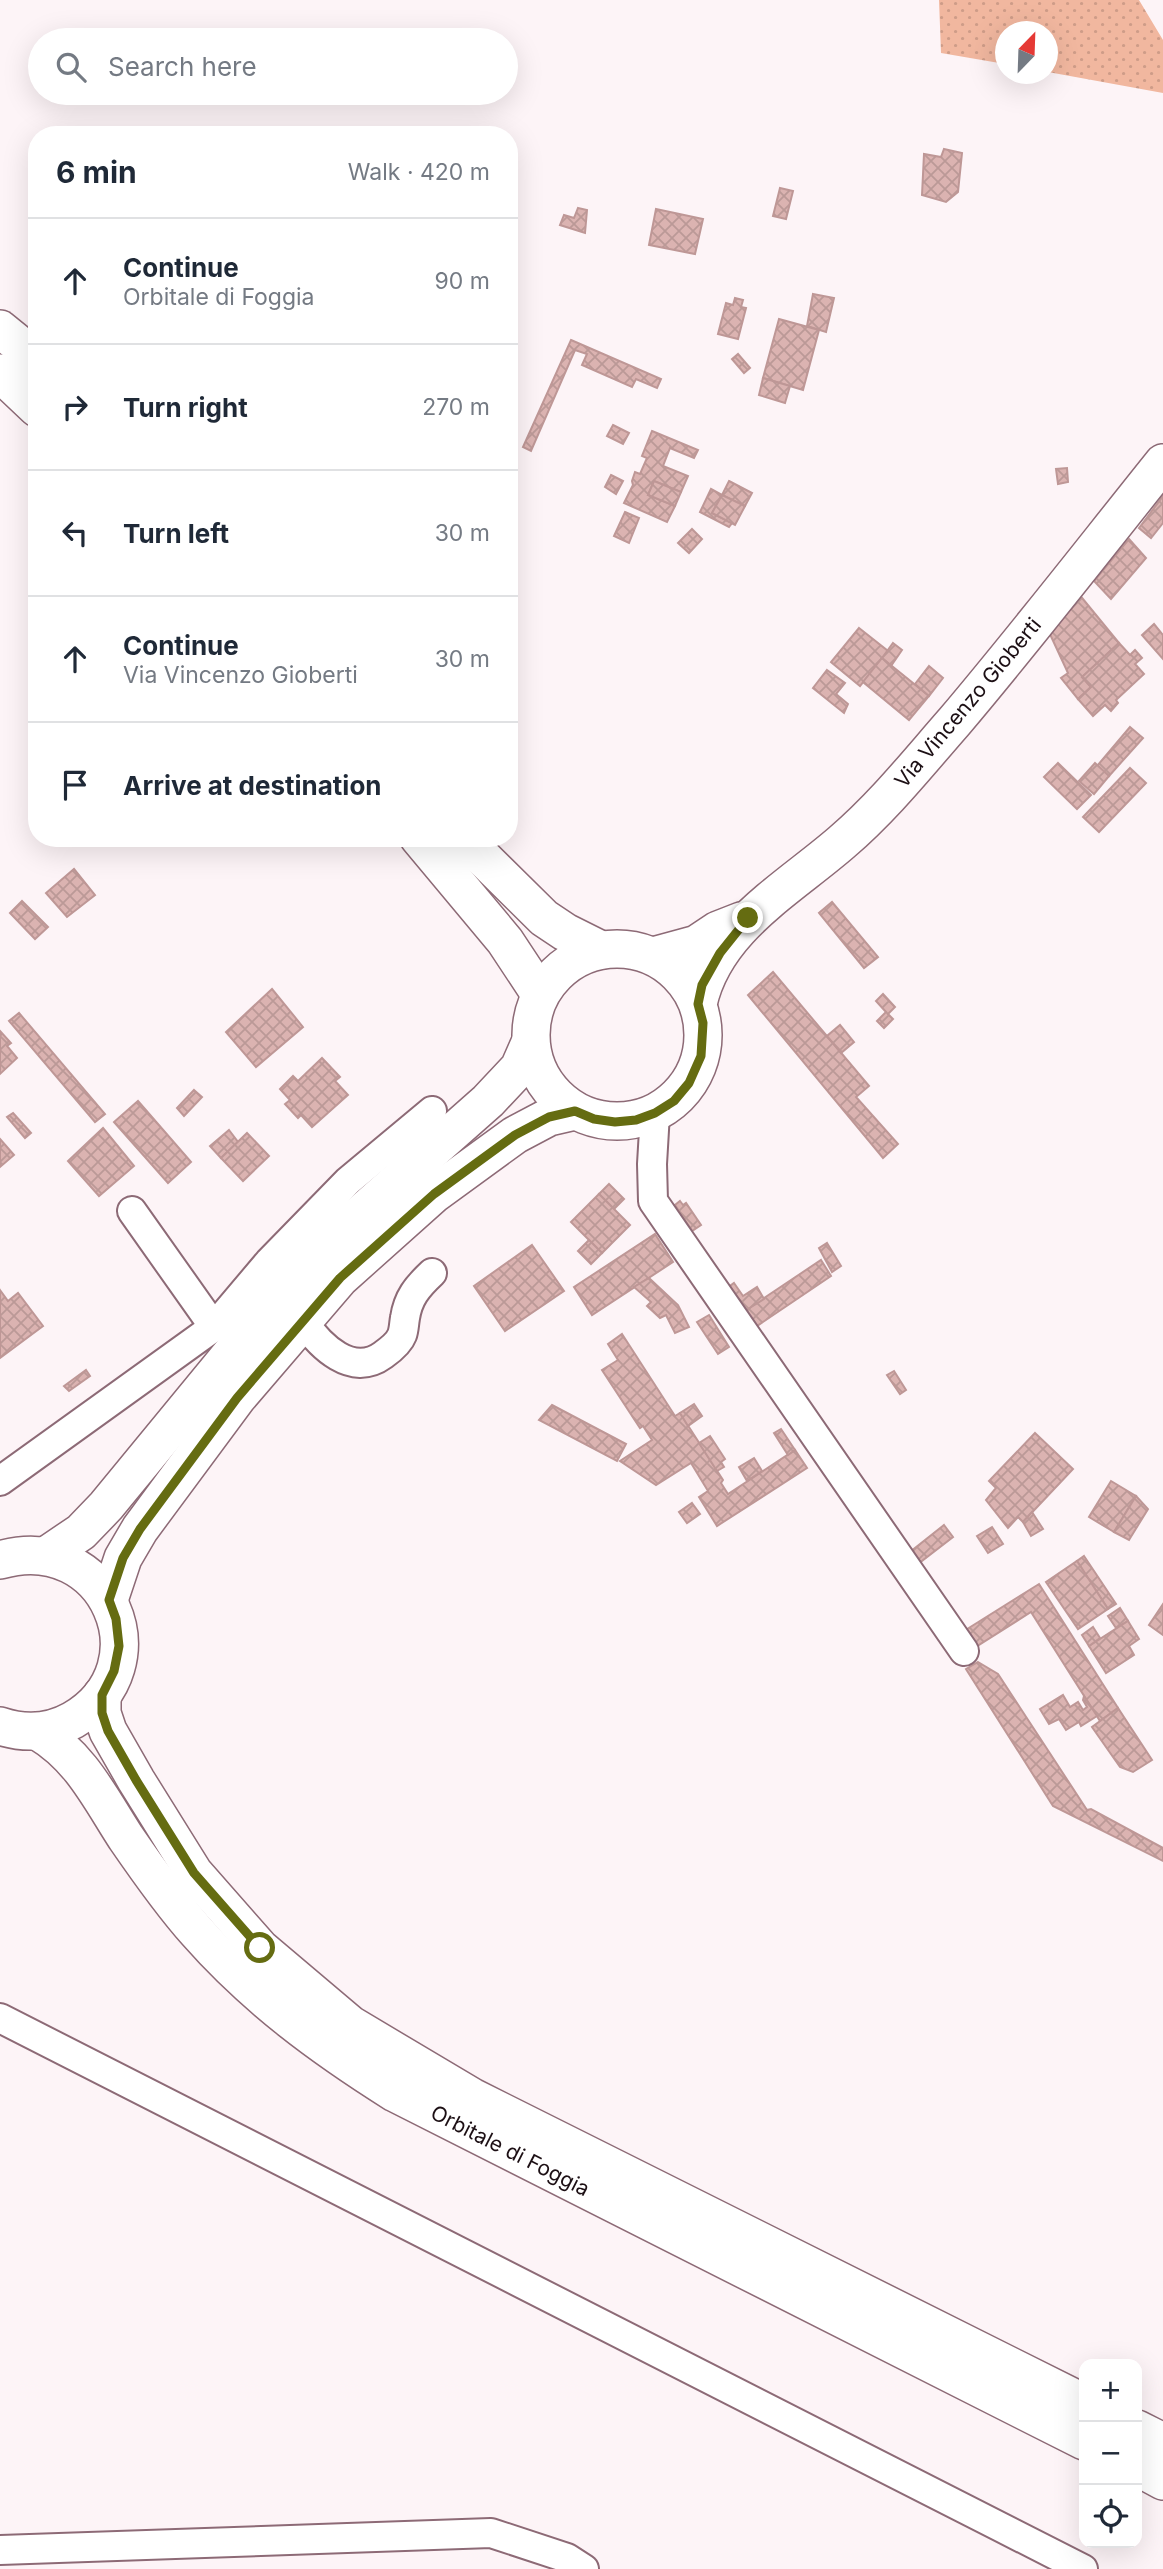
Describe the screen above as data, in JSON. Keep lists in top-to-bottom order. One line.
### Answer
{"streets":{"main road":["Via Vincenzo Gioberti","Orbitale di Foggia"]},"north":"top right","page":{"search":"Search here","heading":["6 min","Walk · 420 m"],"list":[["Continue","Orbitale di Foggia","90 m"],["Turn right","270 m"],["Turn left","30 m"],["Continue","Via Vincenzo Gioberti","30 m"],"Arrive at destination"],"map_buttons":["+","−"]}}
